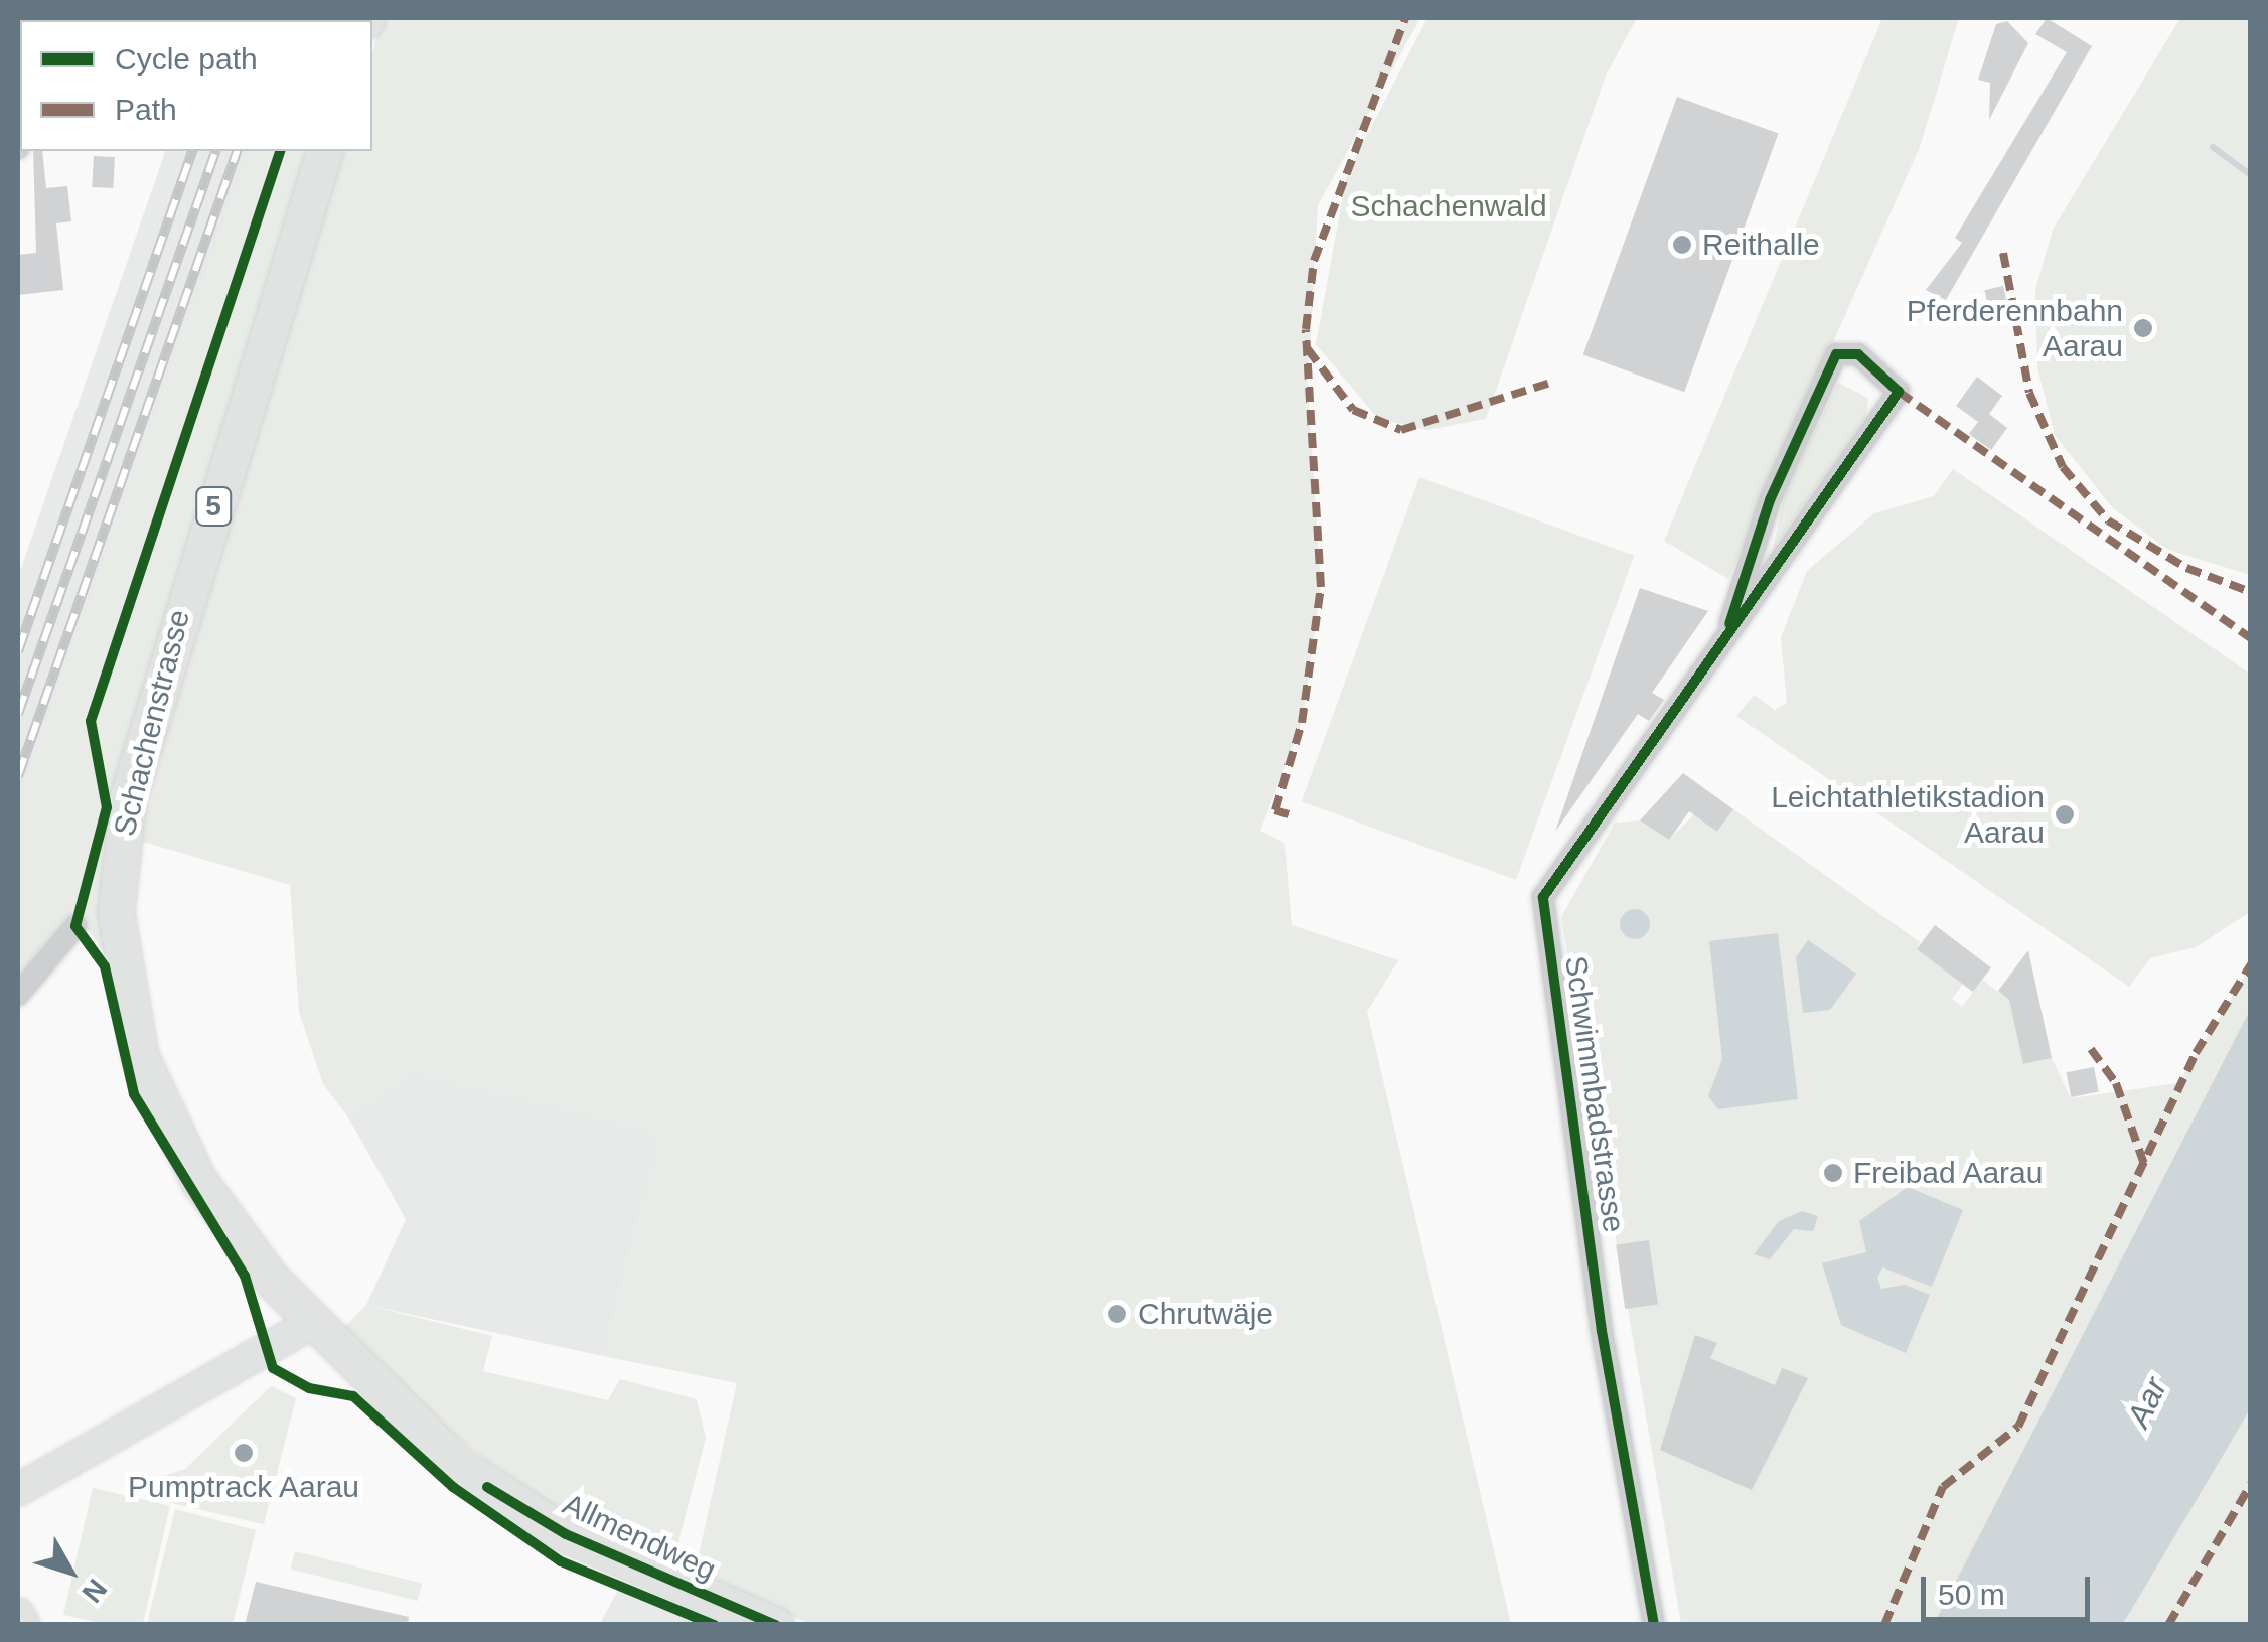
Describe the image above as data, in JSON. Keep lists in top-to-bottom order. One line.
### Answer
{"streets":{"main road":["5","Schachenstrasse","Allmendweg"],"street":["Schwimmbadstrasse"]},"crossings":[["Schachenstrasse","Allmendweg"]],"water":["Aar"],"parks":["Schachenwald"],"places":["Reithalle","Pferderennbahn Aarau","Leichtathletikstadion Aarau","Freibad Aarau","Chrutwäje","Pumptrack Aarau"],"legend":["Cycle path","Path"],"scale_bar":"50 m","north":"bottom right"}
